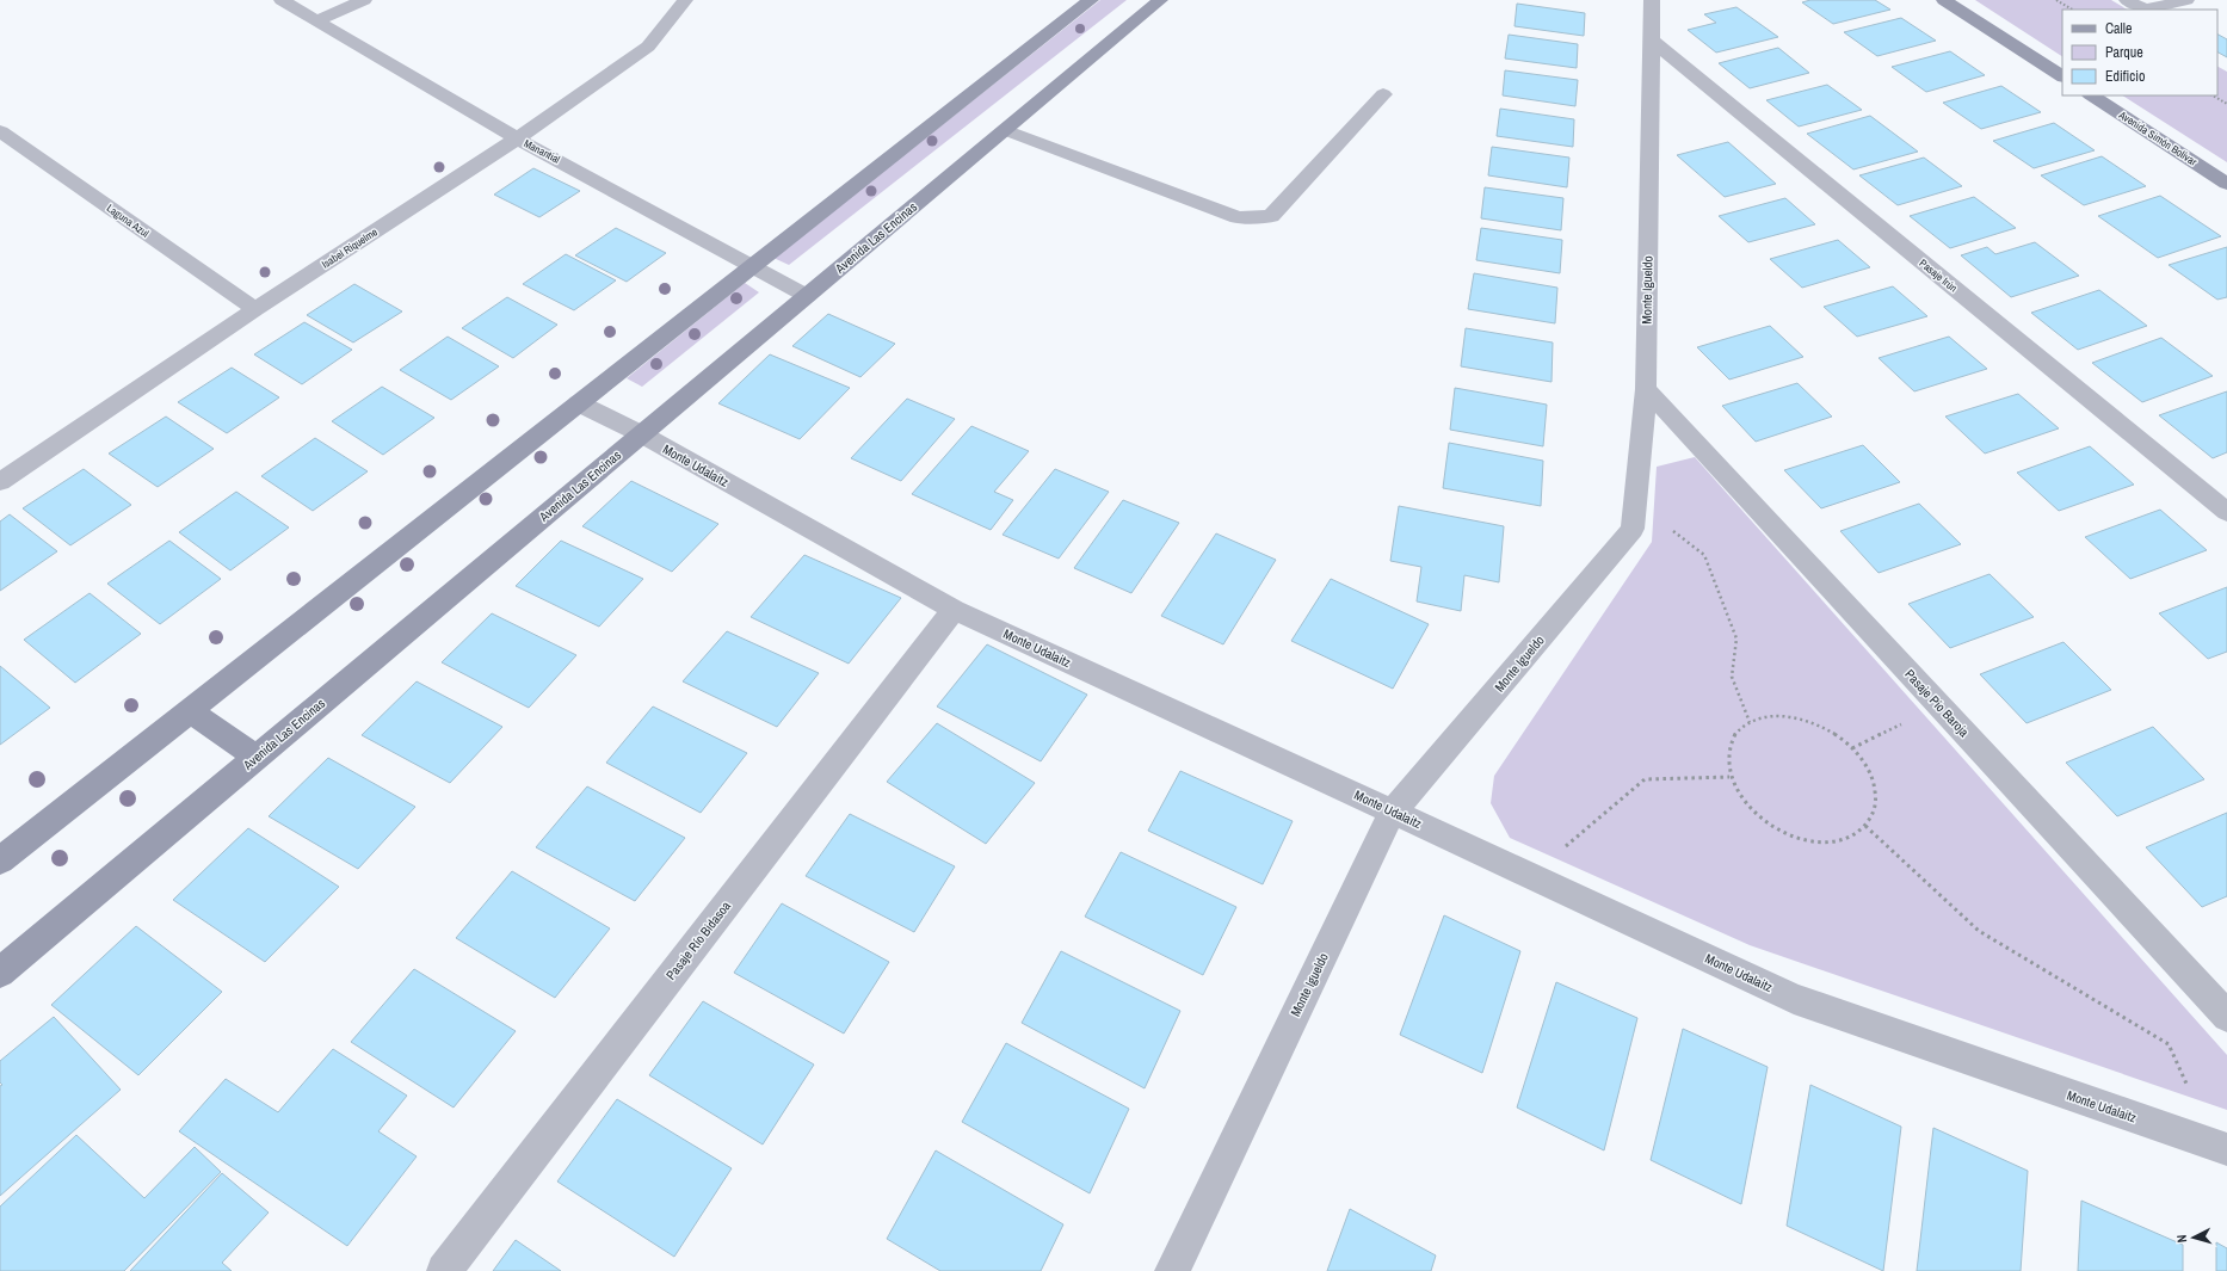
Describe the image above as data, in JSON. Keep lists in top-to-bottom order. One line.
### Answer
{"streets":{"main road":["Avenida Simón Bolívar","Avenida Las Encinas"],"street":["Manantial","Laguna Azul","Isabel Riquelme","Pasaje Irún","Monte Igueldo","Monte Udalaitz","Pasaje Pío Baroja","Pasaje Río Bidasoa"]},"crossings":[["Manantial","Avenida Las Encinas"],["Manantial","Isabel Riquelme"],["Laguna Azul","Isabel Riquelme"],["Avenida Las Encinas","Monte Udalaitz"],["Pasaje Irún","Monte Igueldo"],["Monte Igueldo","Monte Udalaitz"],["Monte Igueldo","Pasaje Pío Baroja"],["Monte Udalaitz","Pasaje Río Bidasoa"]],"legend":["Calle","Parque","Edificio"],"north":"left"}
